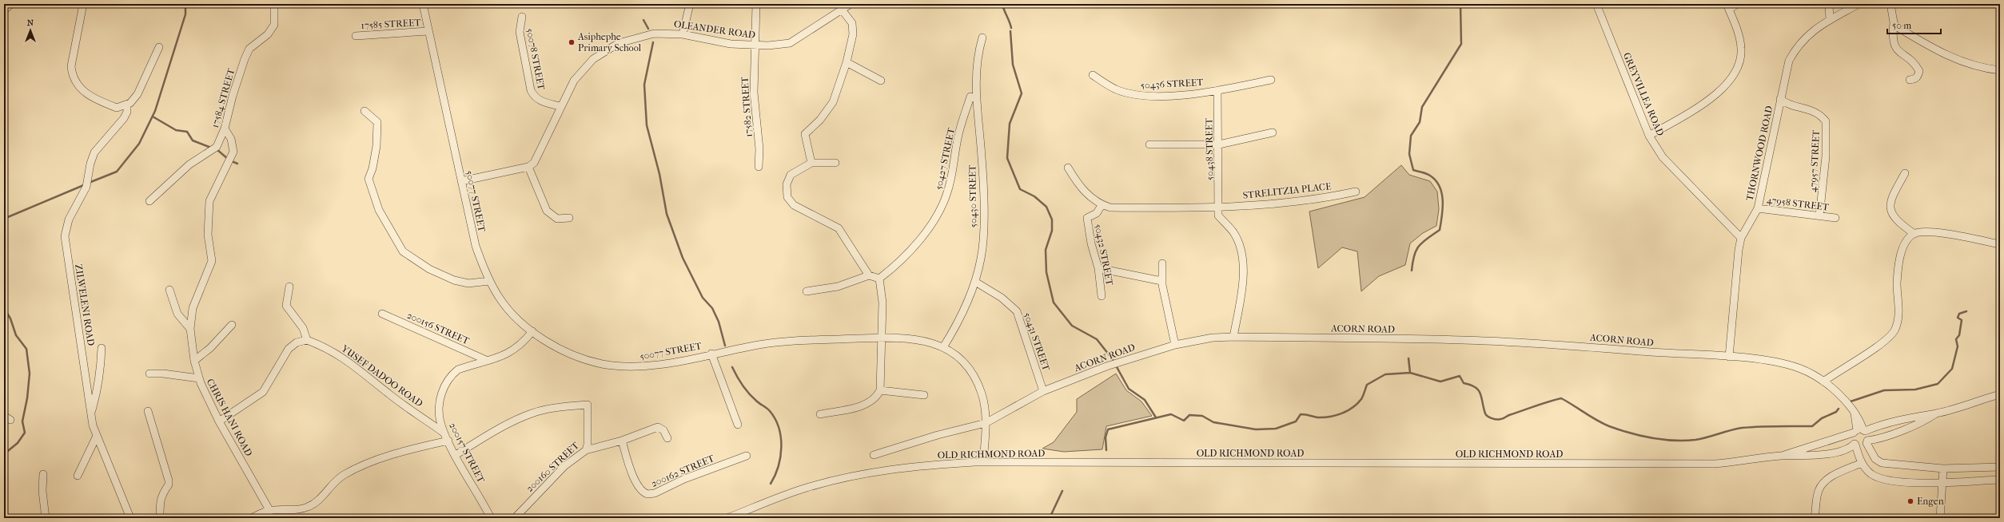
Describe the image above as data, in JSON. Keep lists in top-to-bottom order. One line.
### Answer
{"streets":{"street":["17585 STREET","OLEANDER ROAD","50078 STREET","50436 STREET","GREYVILLEA ROAD","17584 STREET","17582 STREET","50438 STREET","THORNWOOD ROAD","50427 STREET","47957 STREET","STRELITZIA PLACE","50430 STREET","50077 STREET","47958 STREET","50432 STREET","ZILWELENI ROAD","200156 STREET","ACORN ROAD","50431 STREET","YUSEF DADOO ROAD","CHRIS HANI ROAD","200157 STREET","OLD RICHMOND ROAD","200160 STREET","200162 STREET"]},"crossings":[["17585 STREET","50077 STREET"],["OLEANDER ROAD","50078 STREET"],["OLEANDER ROAD","17582 STREET"],["50436 STREET","50438 STREET"],["GREYVILLEA ROAD","THORNWOOD ROAD"],["17584 STREET","CHRIS HANI ROAD"],["50438 STREET","STRELITZIA PLACE"],["THORNWOOD ROAD","47957 STREET"],["THORNWOOD ROAD","47958 STREET"],["THORNWOOD ROAD","ACORN ROAD"],["50427 STREET","50430 STREET"],["47957 STREET","47958 STREET"],["STRELITZIA PLACE","50432 STREET"],["50430 STREET","50077 STREET"],["50430 STREET","50431 STREET"],["50077 STREET","ACORN ROAD"],["50077 STREET","200157 STREET"],["50077 STREET","OLD RICHMOND ROAD"],["200156 STREET","200157 STREET"],["ACORN ROAD","50431 STREET"],["ACORN ROAD","OLD RICHMOND ROAD"],["YUSEF DADOO ROAD","200157 STREET"],["200157 STREET","200160 STREET"]],"places":["Asiphephe Primary School","Engen"],"scale_bar":"50 m","north":"top"}
